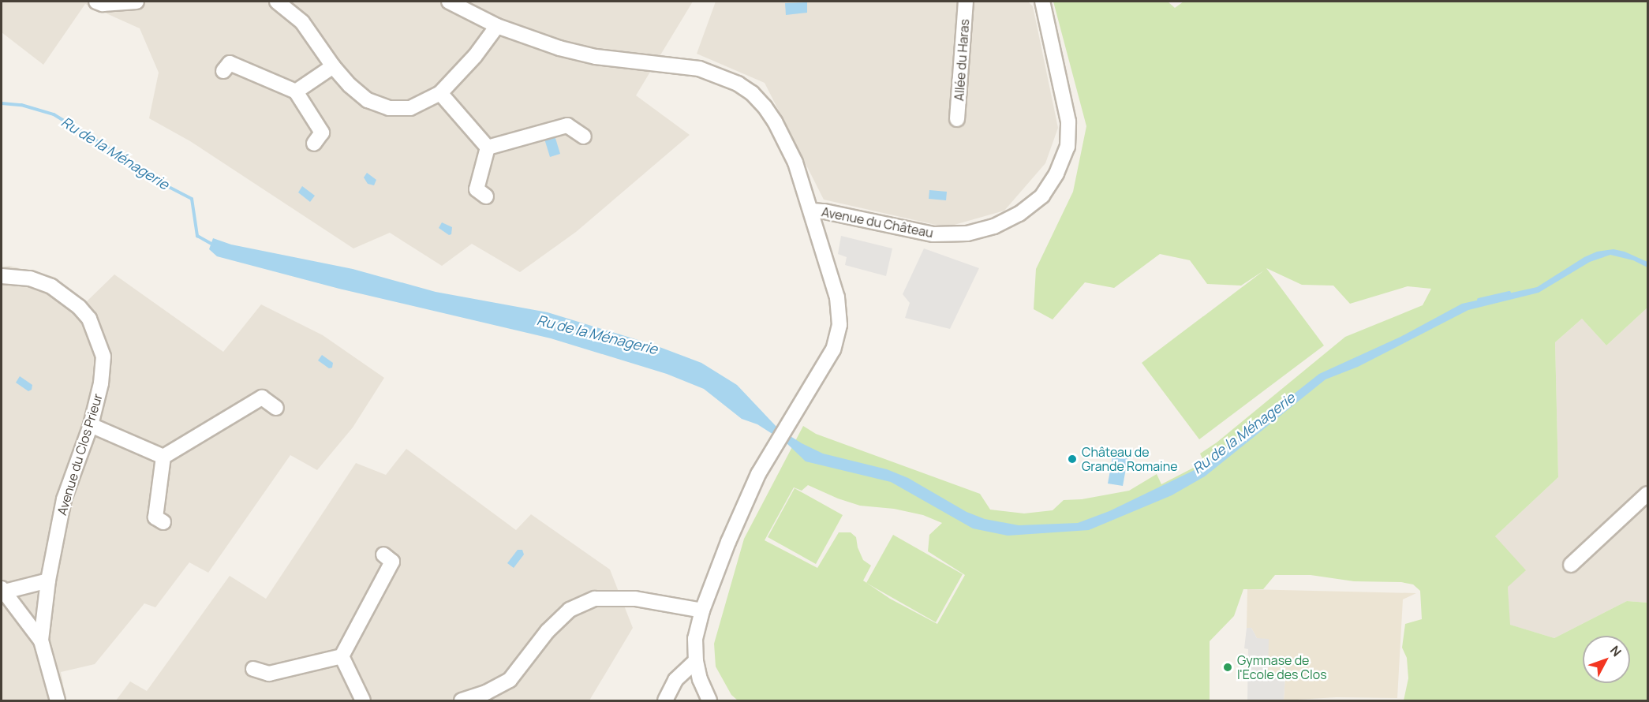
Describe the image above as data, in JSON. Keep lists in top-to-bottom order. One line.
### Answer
{"streets":{"street":["Allée du Haras","Avenue du Château","Avenue du Clos Prieur"]},"water":["Ru de la Ménagerie"],"places":["Château de Grande Romaine","Gymnase de l'Ecole des Clos"],"north":"top right"}
